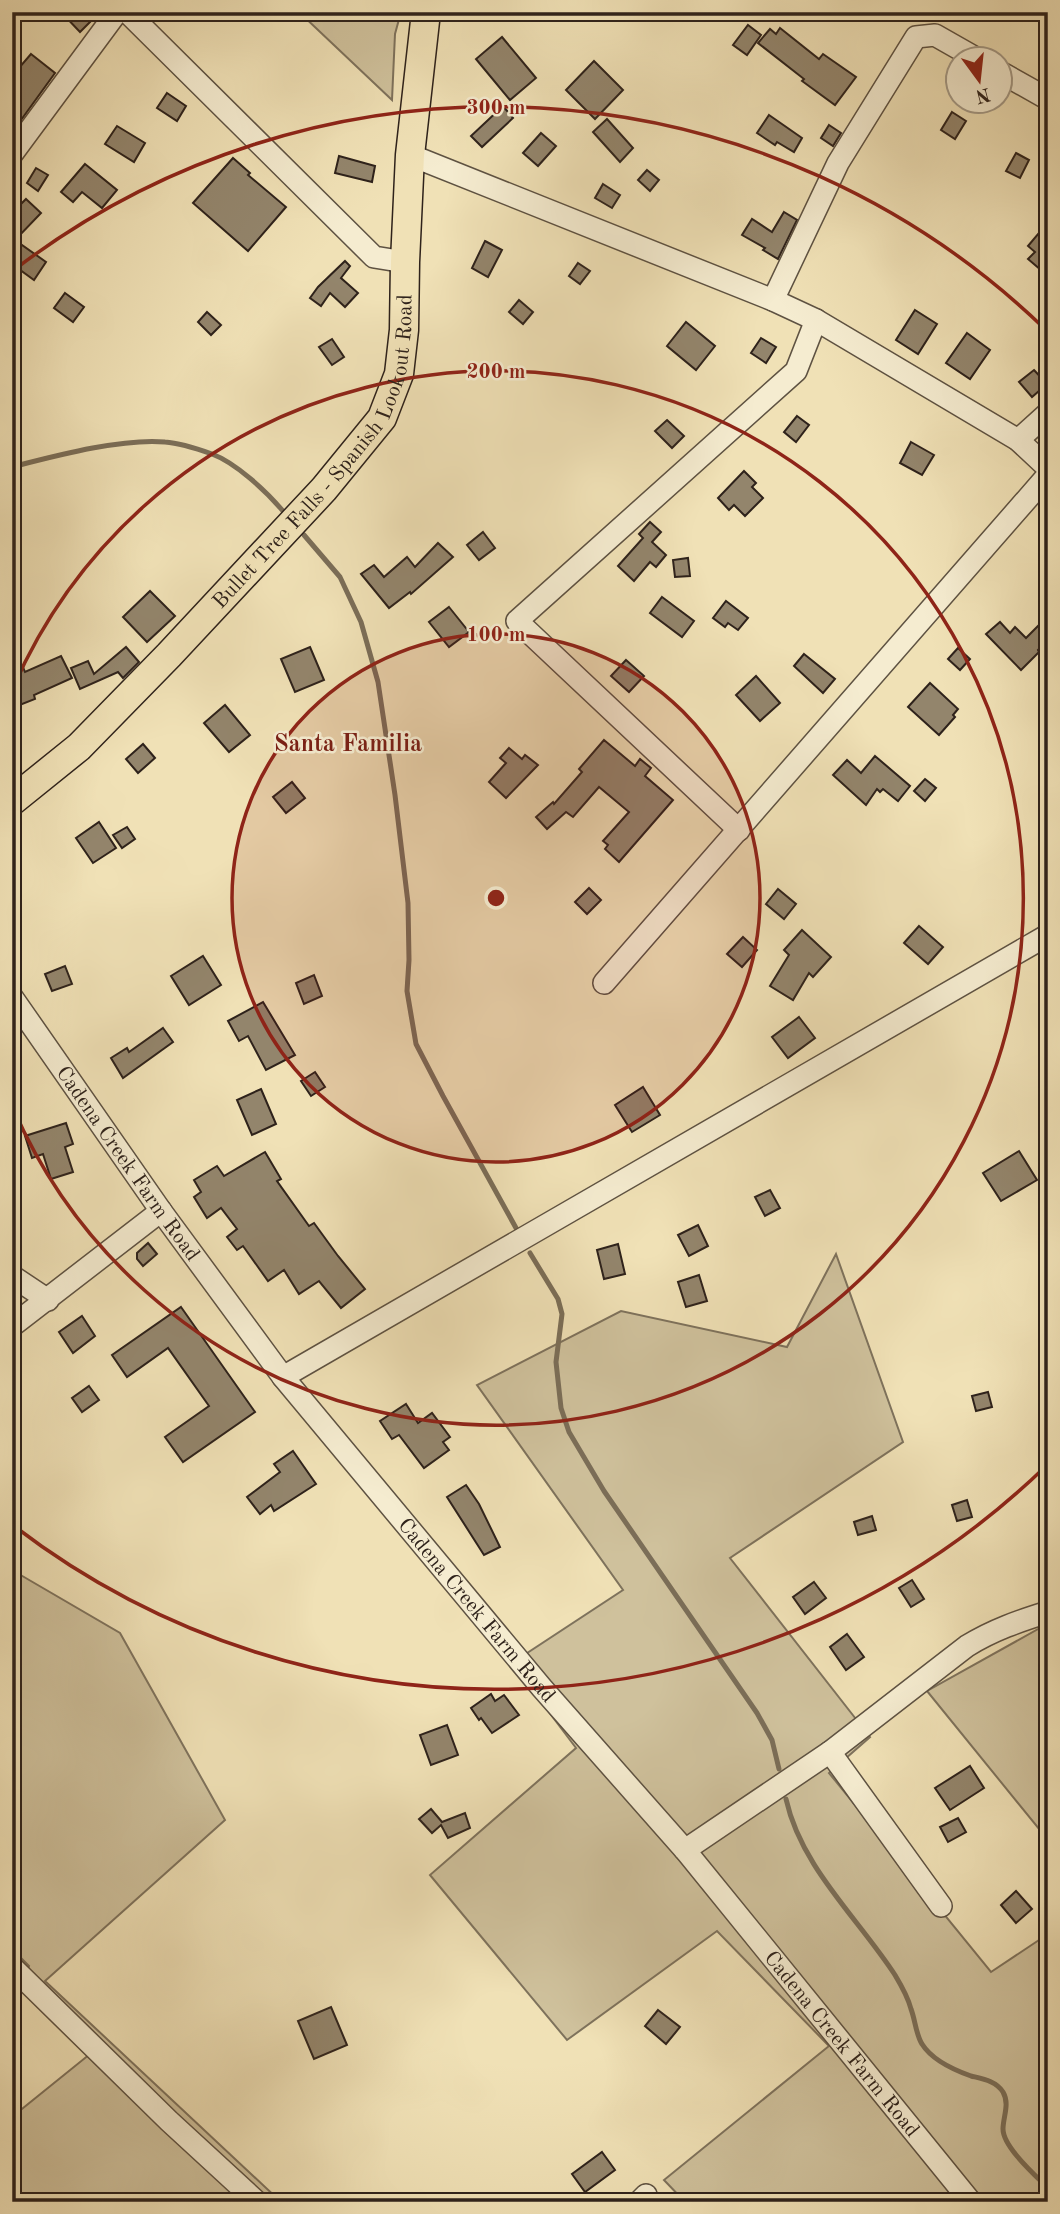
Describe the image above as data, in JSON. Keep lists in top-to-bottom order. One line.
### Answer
{"streets":{"main road":["Bullet Tree Falls - Spanish Lookout Road"],"street":["Cadena Creek Farm Road"]},"districts":["Santa Familia"],"north":"bottom","rings":["300 m","200 m","100 m"]}
